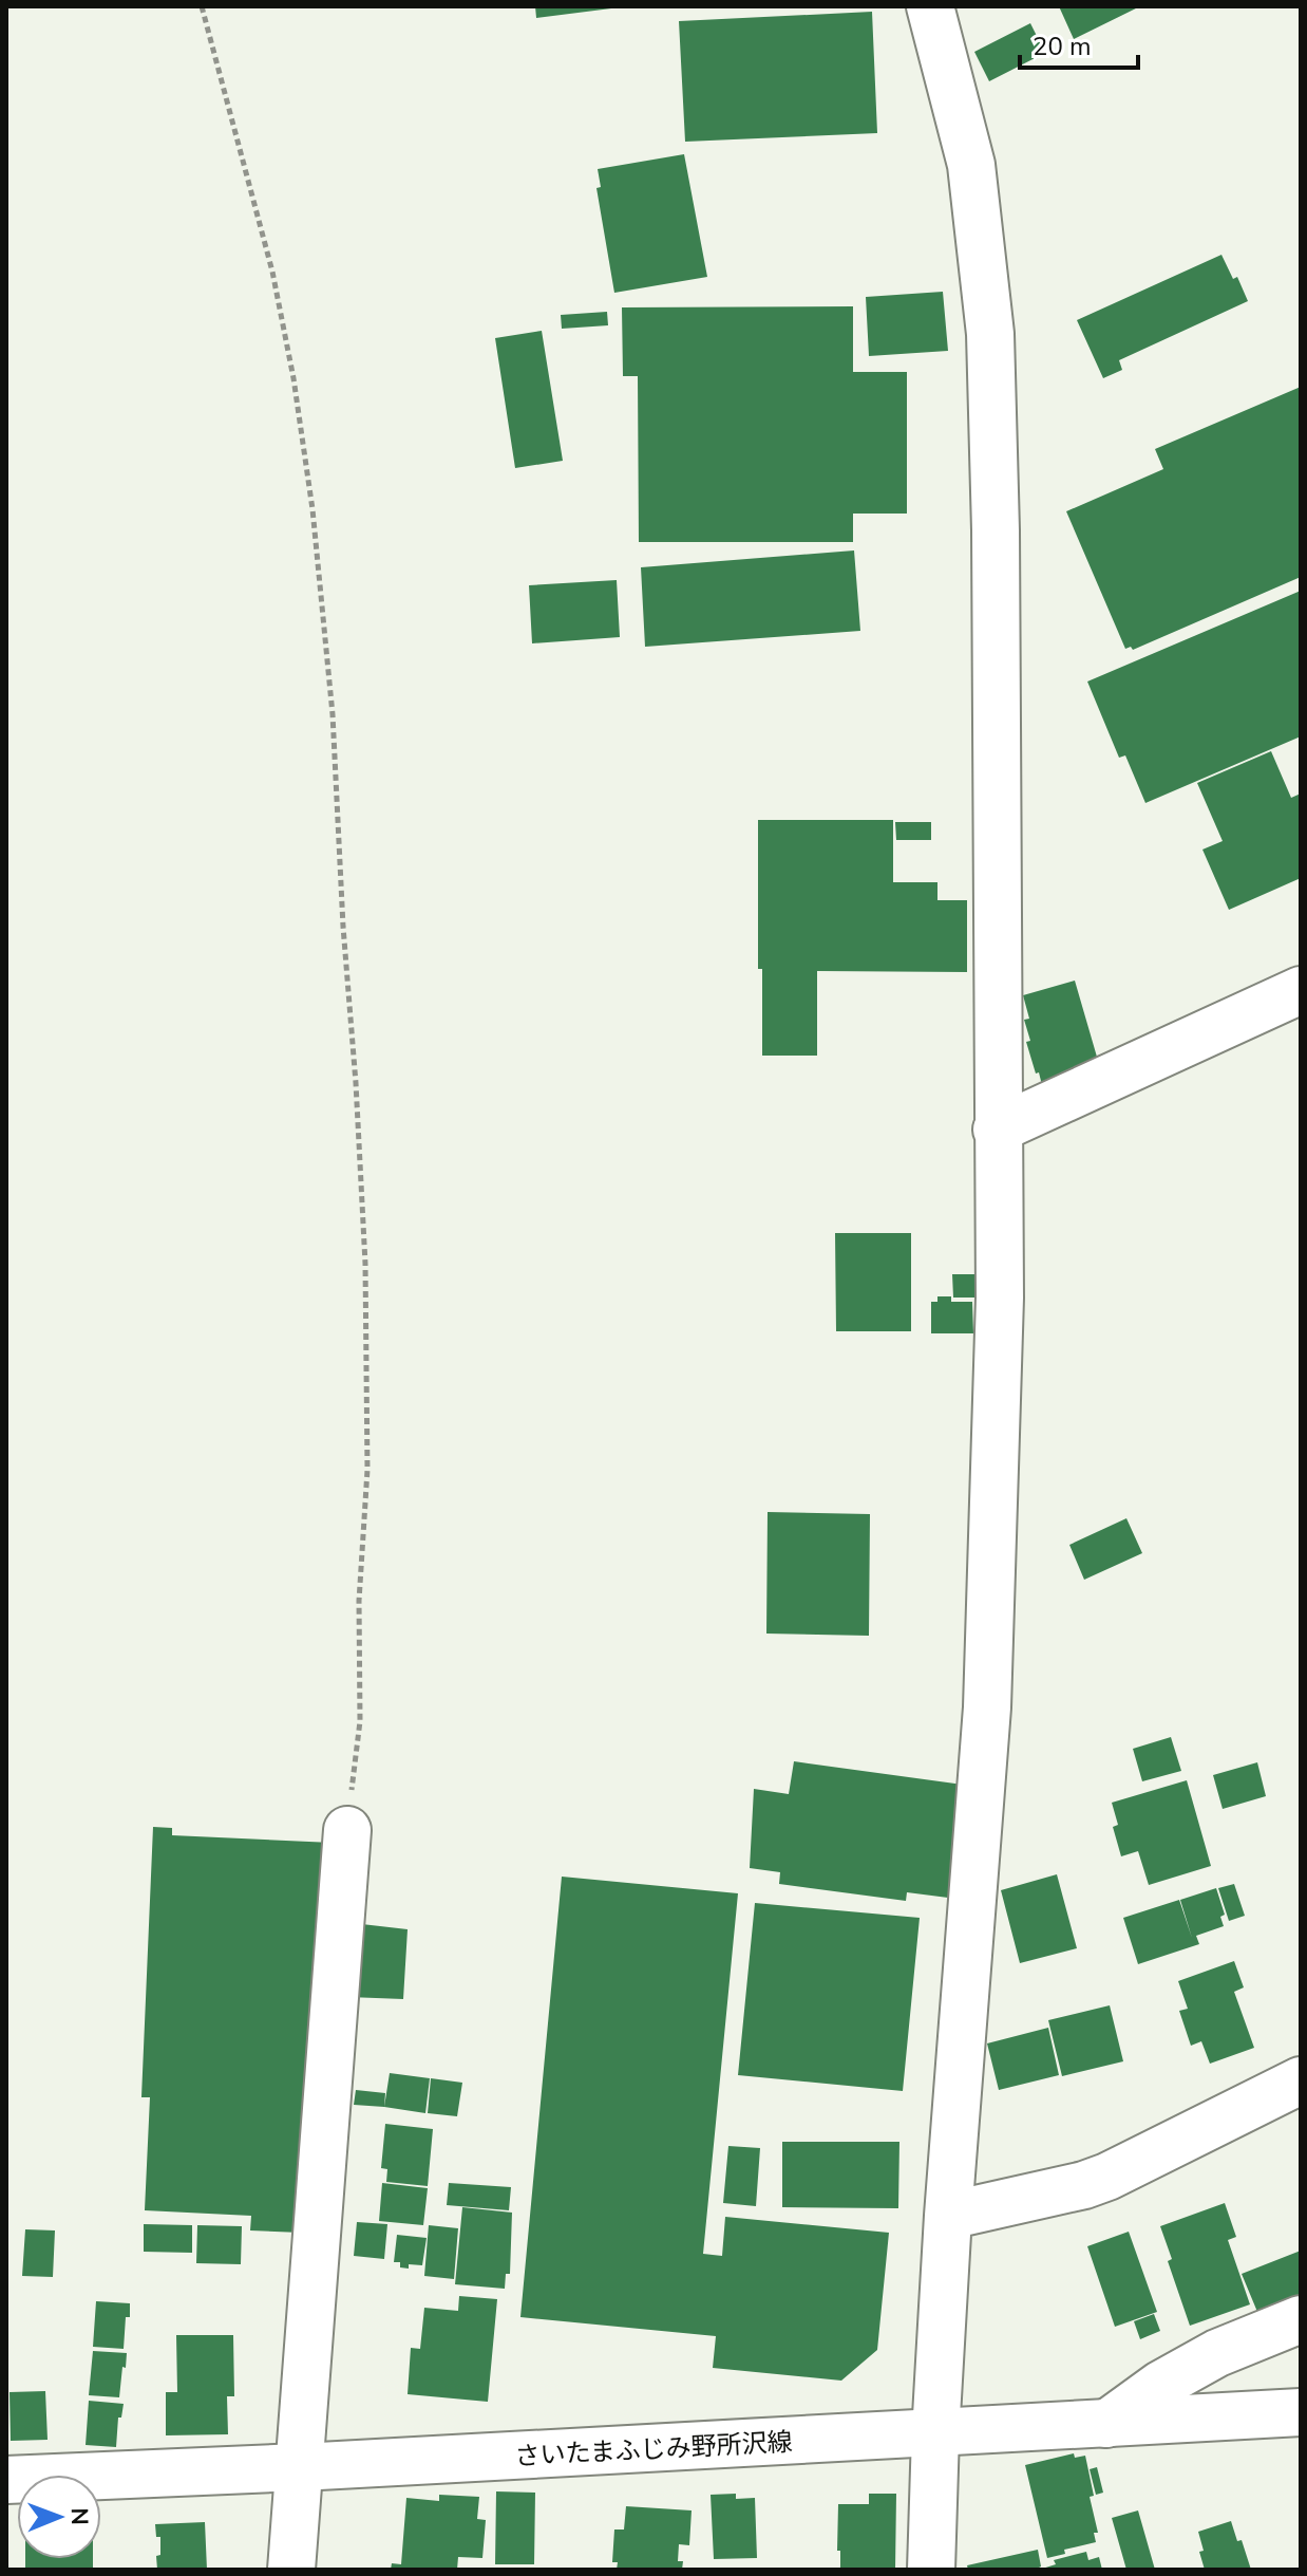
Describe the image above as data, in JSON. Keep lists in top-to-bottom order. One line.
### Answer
{"streets":{"street":["さいたまふじみ野所沢線"]},"scale_bar":"20 m","north":"right"}
